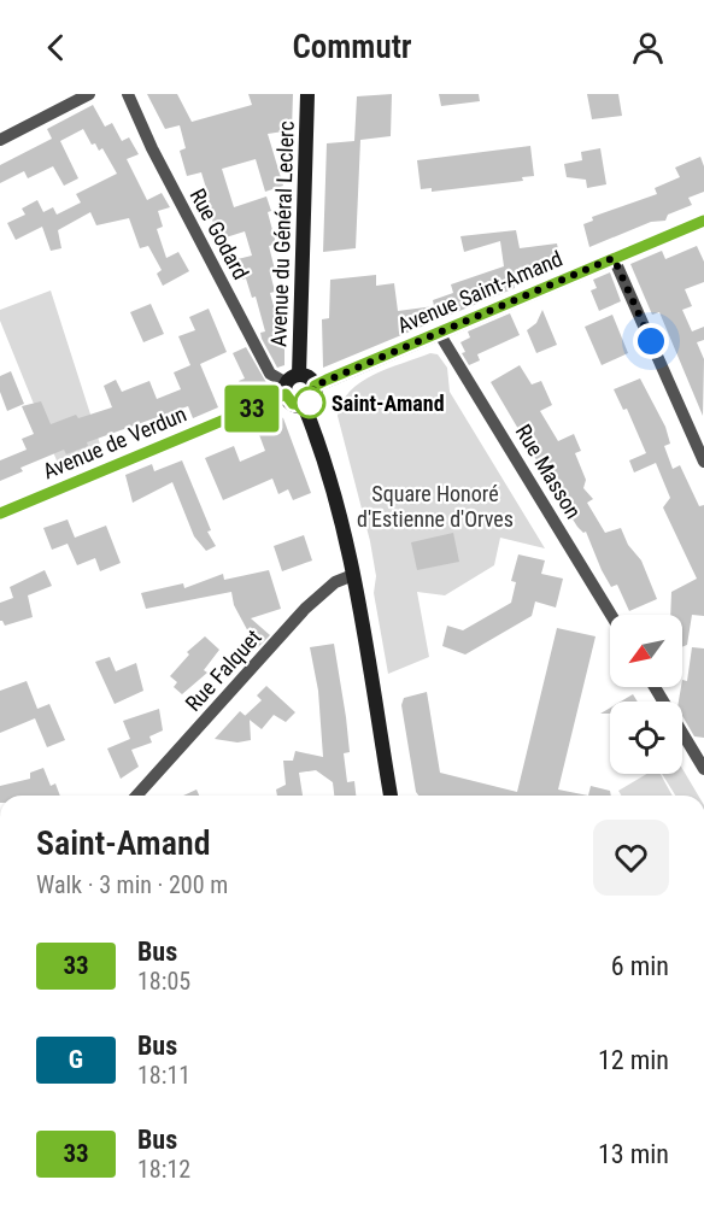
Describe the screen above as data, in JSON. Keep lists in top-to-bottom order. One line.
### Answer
{"streets":{"main road":["Avenue du Général Leclerc","Avenue Saint-Amand","Avenue de Verdun"],"street":["Rue Godard","Rue Masson","Rue Falquet"]},"crossings":[["Rue Godard","Avenue du Général Leclerc"],["Rue Godard","Avenue Saint-Amand"],["Rue Godard","Avenue de Verdun"],["Avenue du Général Leclerc","Avenue Saint-Amand"],["Avenue du Général Leclerc","Avenue de Verdun"],["Avenue Saint-Amand","Avenue de Verdun"],["Avenue Saint-Amand","Rue Masson"]],"parks":["Square Honoré d'Estienne d'Orves"],"places":["Saint-Amand"],"lines":["bus line 33"],"north":"bottom left","page":{"header":"Commutr","on_map":"33","heading":["Saint-Amand","Walk · 3 min · 200 m"],"list":[{"mark":"33","name":"Bus","note":"18:05","value":"6 min"},{"mark":"G","name":"Bus","note":"18:11","value":"12 min"},{"mark":"33","name":"Bus","note":"18:12","value":"13 min"}]}}
